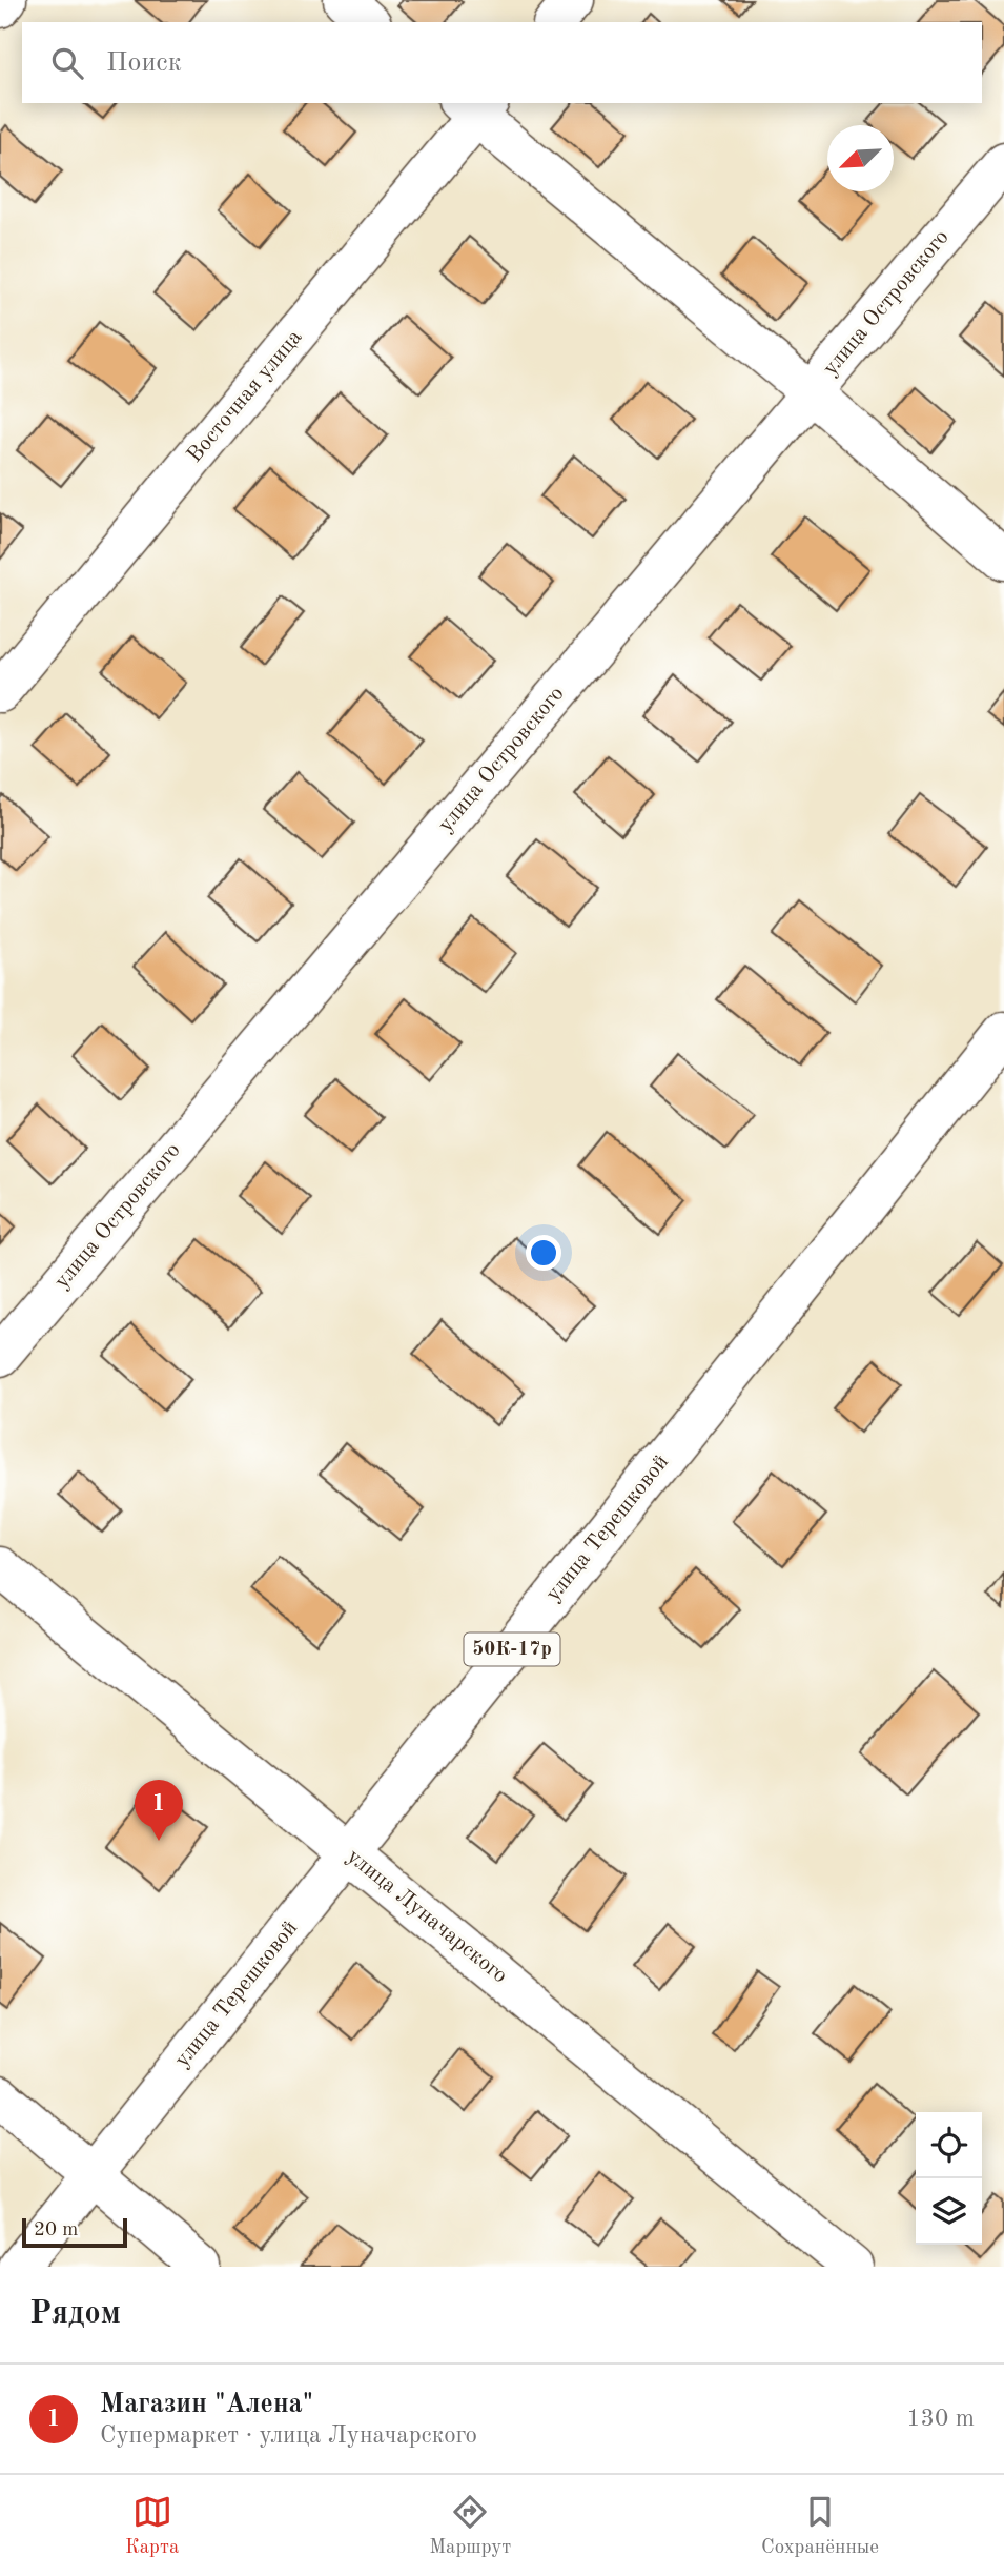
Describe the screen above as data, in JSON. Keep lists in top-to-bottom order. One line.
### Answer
{"streets":{"street":["улица Островского","Восточная улица","улица Терешковой","50К-17р","улица Луначарского"]},"crossings":[["улица Терешковой","улица Луначарского"]],"scale_bar":"20 m","north":"bottom left","page":{"search":"Поиск","pins":"1","scale":"20 m","heading":"Рядом","list":[{"mark":"1","name":"Магазин \"Алена\"","note":"Супермаркет · улица Луначарского","value":"130 m"}],"nav":["Карта","Маршрут","Сохранённые"]}}
